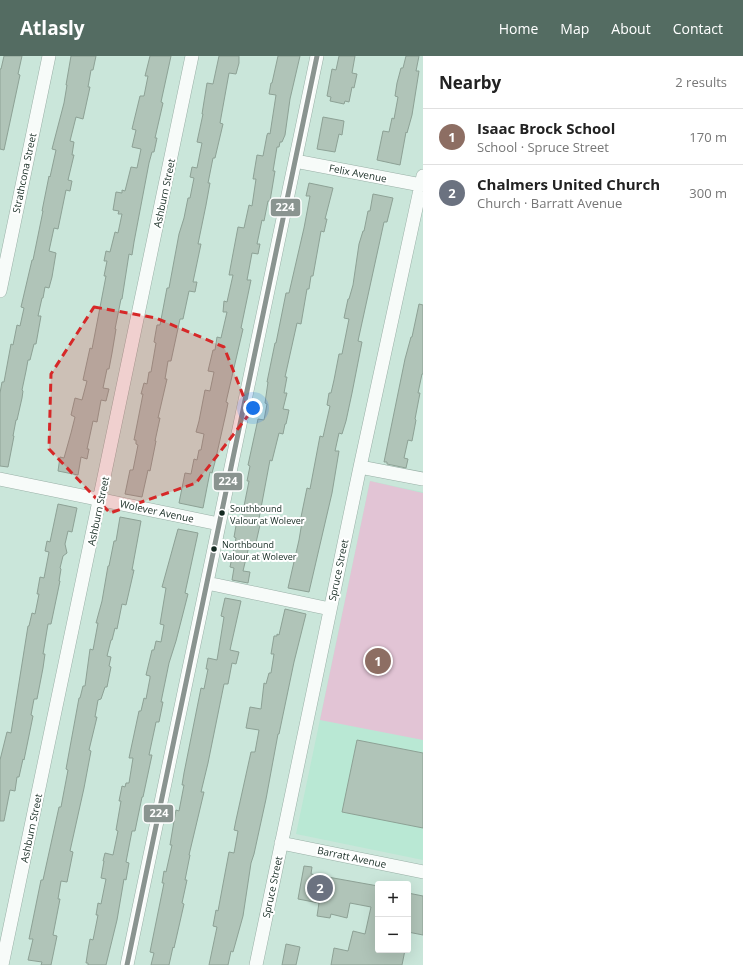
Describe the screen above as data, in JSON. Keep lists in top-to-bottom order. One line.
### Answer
{"streets":{"street":["Strathcona Street","Felix Avenue","Ashburn Street","Wolever Avenue","Spruce Street","Barratt Avenue"]},"crossings":[["Felix Avenue","Spruce Street"],["Ashburn Street","Wolever Avenue"],["Spruce Street","Barratt Avenue"]],"places":["Southbound Valour at Wolever","Northbound Valour at Wolever"],"lines":["transit line 224"],"page":{"header":"Atlasly","nav":["Home","Map","About","Contact"],"heading":["Nearby","2 results"],"list":[{"mark":"1","name":"Isaac Brock School","note":"School · Spruce Street","value":"170 m"},{"mark":"2","name":"Chalmers United Church","note":"Church · Barratt Avenue","value":"300 m"}],"pins":["1","2"],"map_buttons":["+","−"]}}
